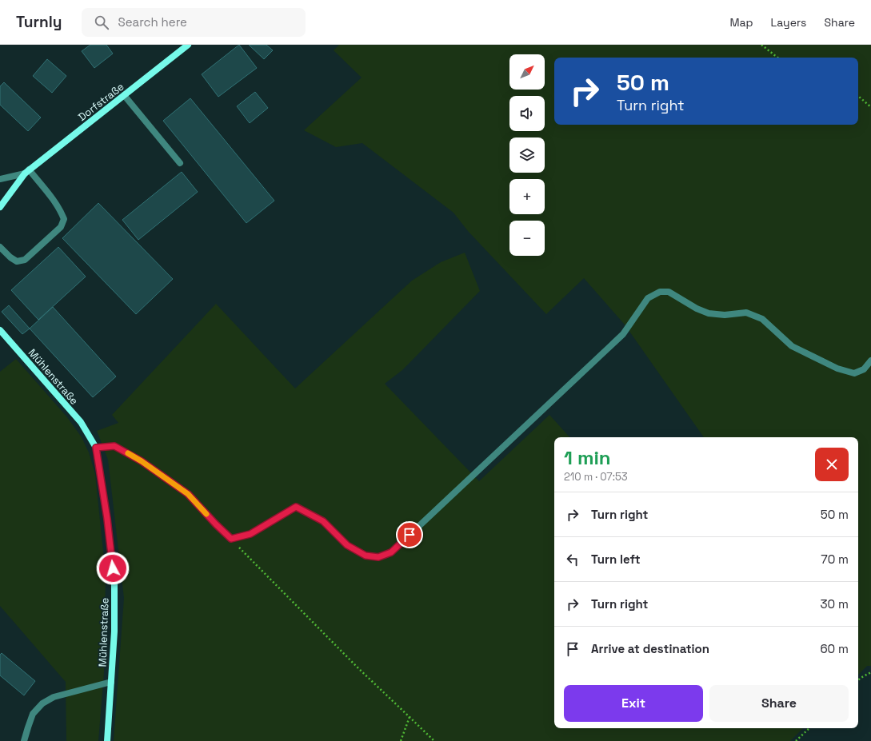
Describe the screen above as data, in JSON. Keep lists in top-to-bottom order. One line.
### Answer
{"streets":{"street":["Dorfstraße","Mühlenstraße"]},"north":"top right","page":{"header":"Turnly","search":"Search here","nav":["Map","Layers","Share"],"map_buttons":["+","−"],"turn":["50 m","Turn right"],"heading":["1 min","210 m · 07:53"],"list":[{"name":"Turn right","value":"50 m"},{"name":"Turn left","value":"70 m"},{"name":"Turn right","value":"30 m"},{"name":"Arrive at destination","value":"60 m"}],"buttons":["Exit","Share"]}}
